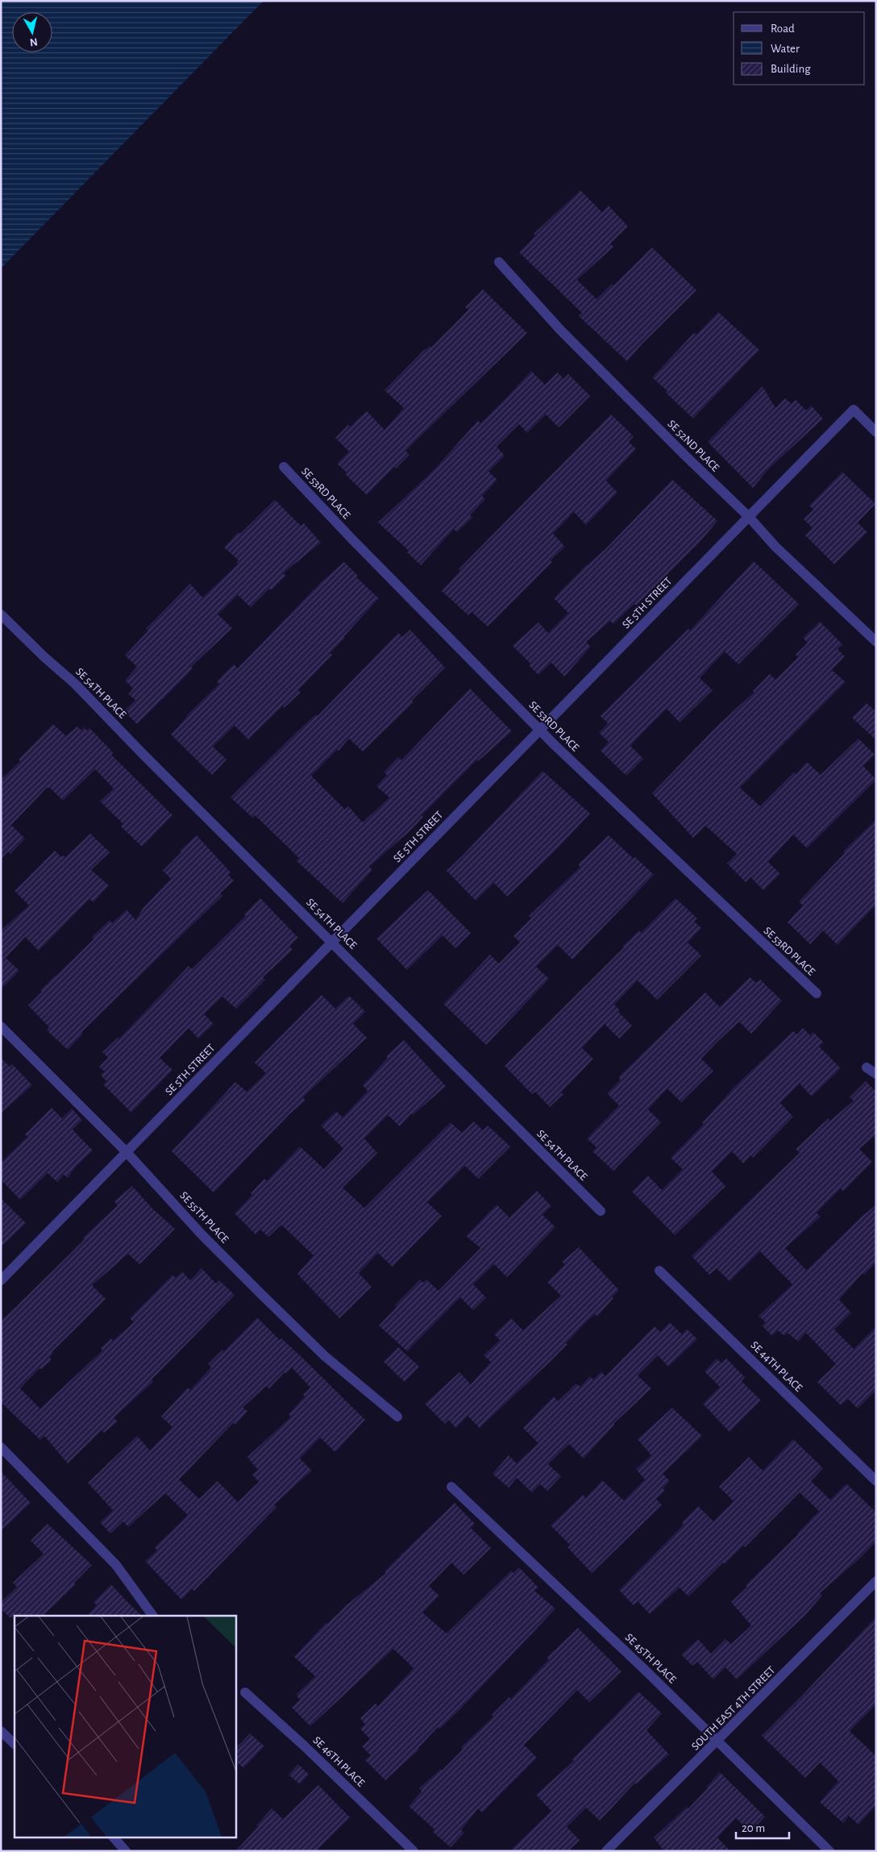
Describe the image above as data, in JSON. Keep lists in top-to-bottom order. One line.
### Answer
{"streets":{"street":["SE 52ND PLACE","SE 53RD PLACE","SE 5TH STREET","SE 54TH PLACE","SE 55TH PLACE","SE 44TH PLACE","SE 45TH PLACE","SOUTH EAST 4TH STREET","SE 46TH PLACE"]},"crossings":[["SE 52ND PLACE","SE 5TH STREET"],["SE 53RD PLACE","SE 5TH STREET"],["SE 5TH STREET","SE 54TH PLACE"],["SE 5TH STREET","SE 55TH PLACE"],["SE 45TH PLACE","SOUTH EAST 4TH STREET"]],"legend":["Road","Water","Building"],"scale_bar":"20 m","north":"bottom"}
